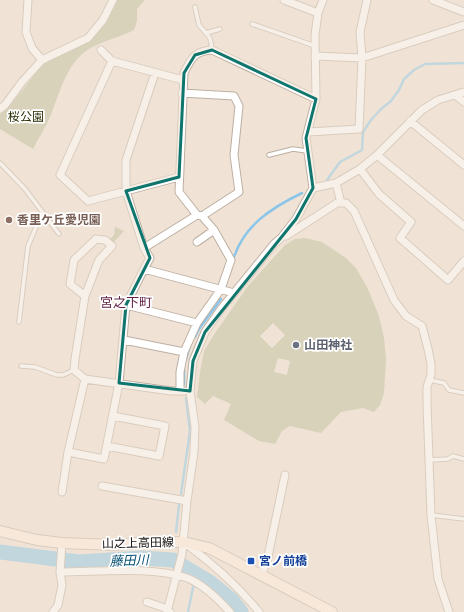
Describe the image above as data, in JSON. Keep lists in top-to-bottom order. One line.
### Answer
{"streets":{"street":["山之上高田線"]},"districts":["宮之下町"],"water":["藤田川"],"parks":["桜公園"],"places":{"other":["香里ケ丘愛児園","山田神社"],"transit":["宮ノ前橋"]}}
